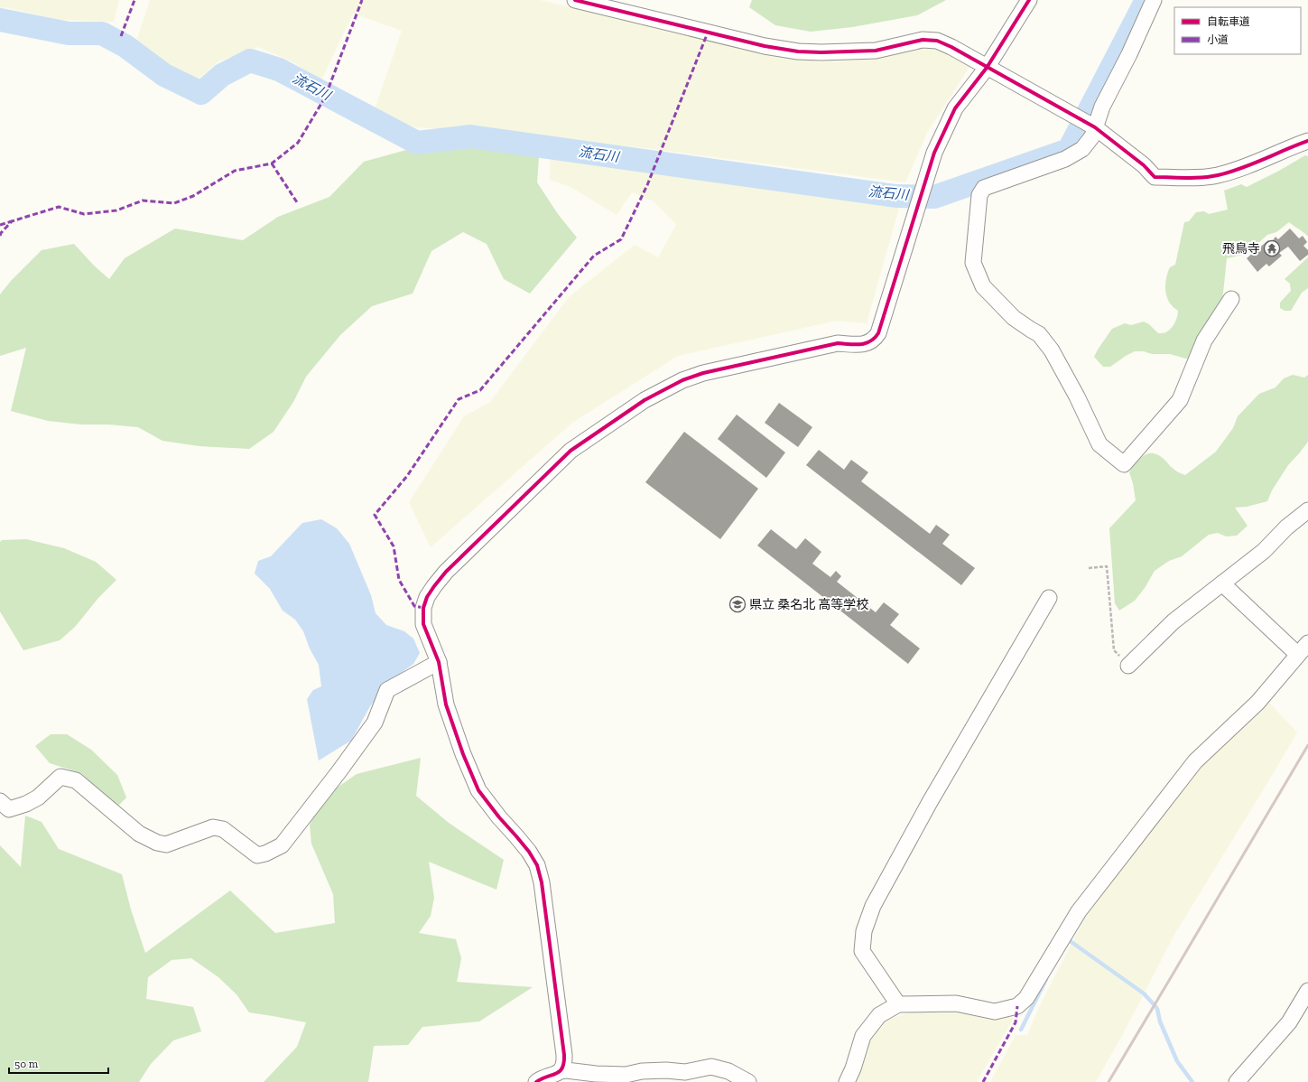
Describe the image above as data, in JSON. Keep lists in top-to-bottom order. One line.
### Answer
{"water":["流石川"],"places":{"temple":["飛鳥寺"],"school or university":["県立 桑名北 高等学校"]},"legend":["自転車道","小道"],"scale_bar":"50 m"}
